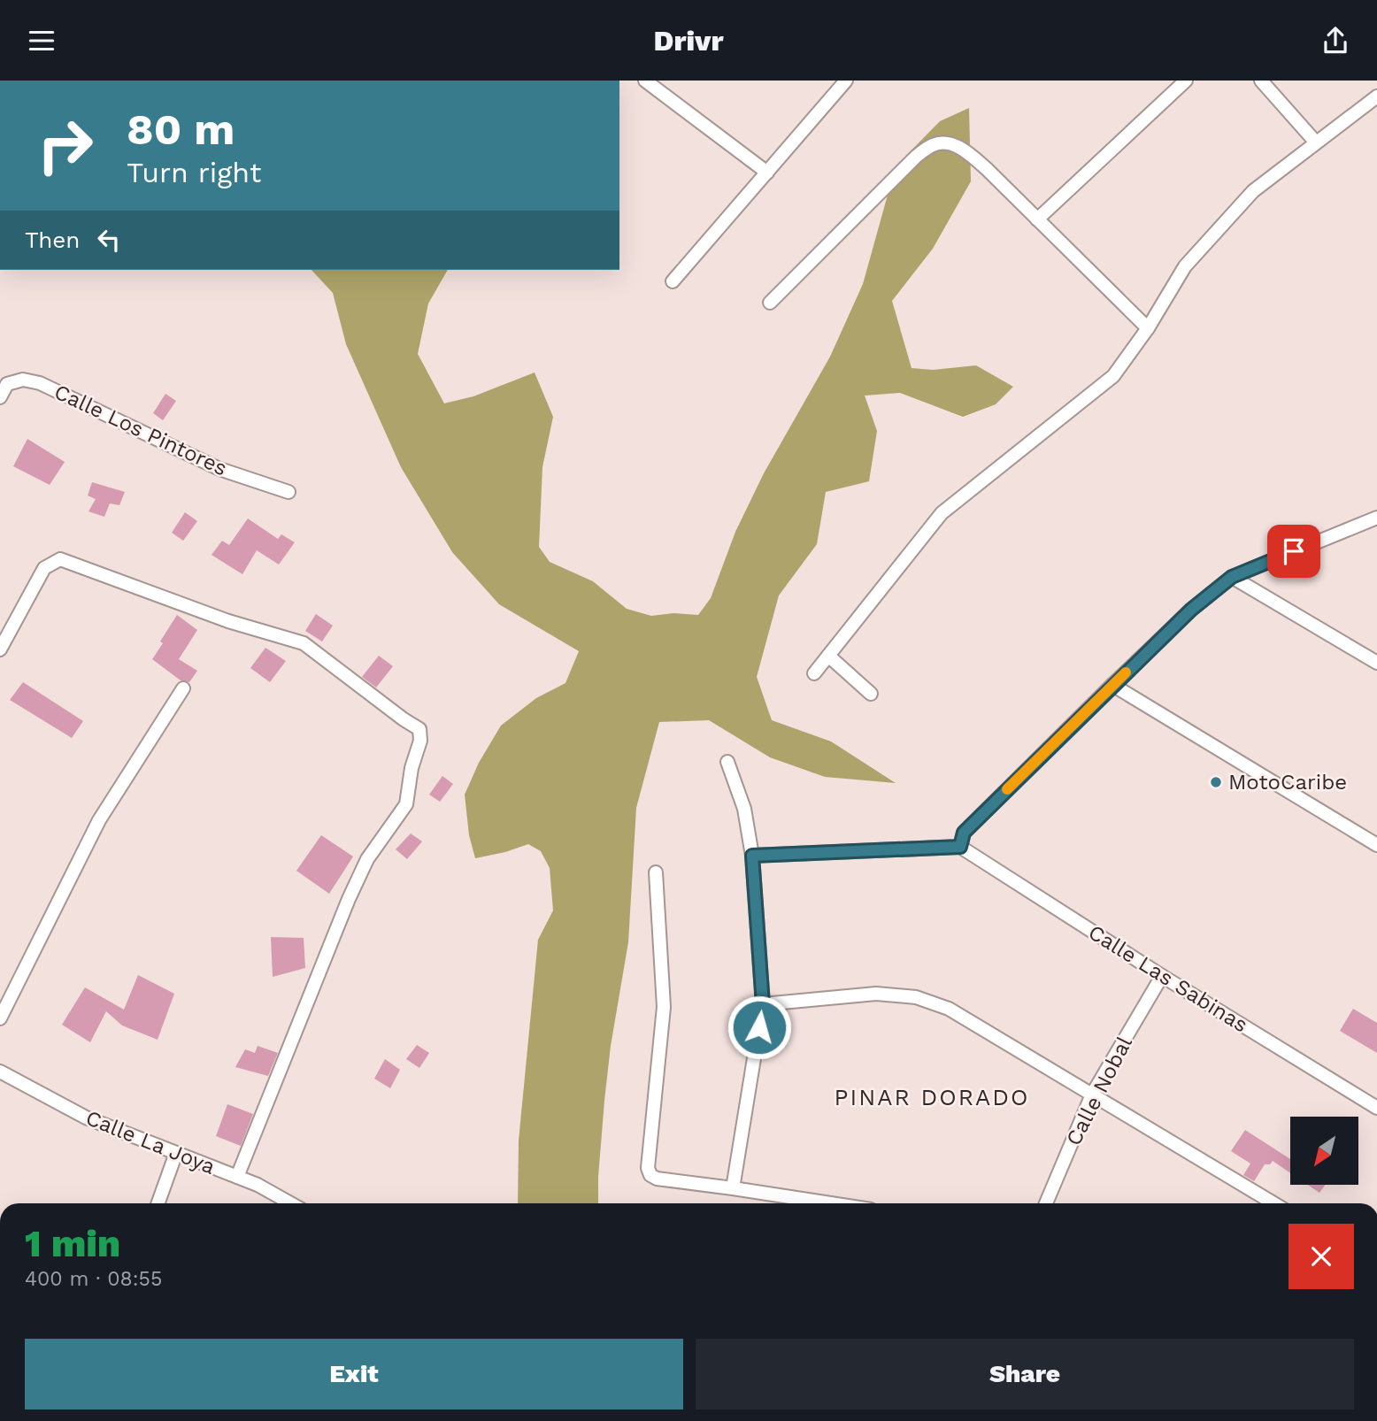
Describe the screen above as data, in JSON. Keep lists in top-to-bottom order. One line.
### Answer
{"streets":{"street":["Calle Los Pintores","Calle Las Sabinas","Calle Nobal","Calle La Joya"]},"crossings":[["Calle Las Sabinas","Calle Nobal"]],"districts":["PINAR DORADO"],"places":["MotoCaribe"],"north":"bottom left","page":{"header":"Drivr","turn":["80 m","Turn right"],"then":"Then","heading":["1 min","400 m · 08:55"],"buttons":["Exit","Share"]}}
